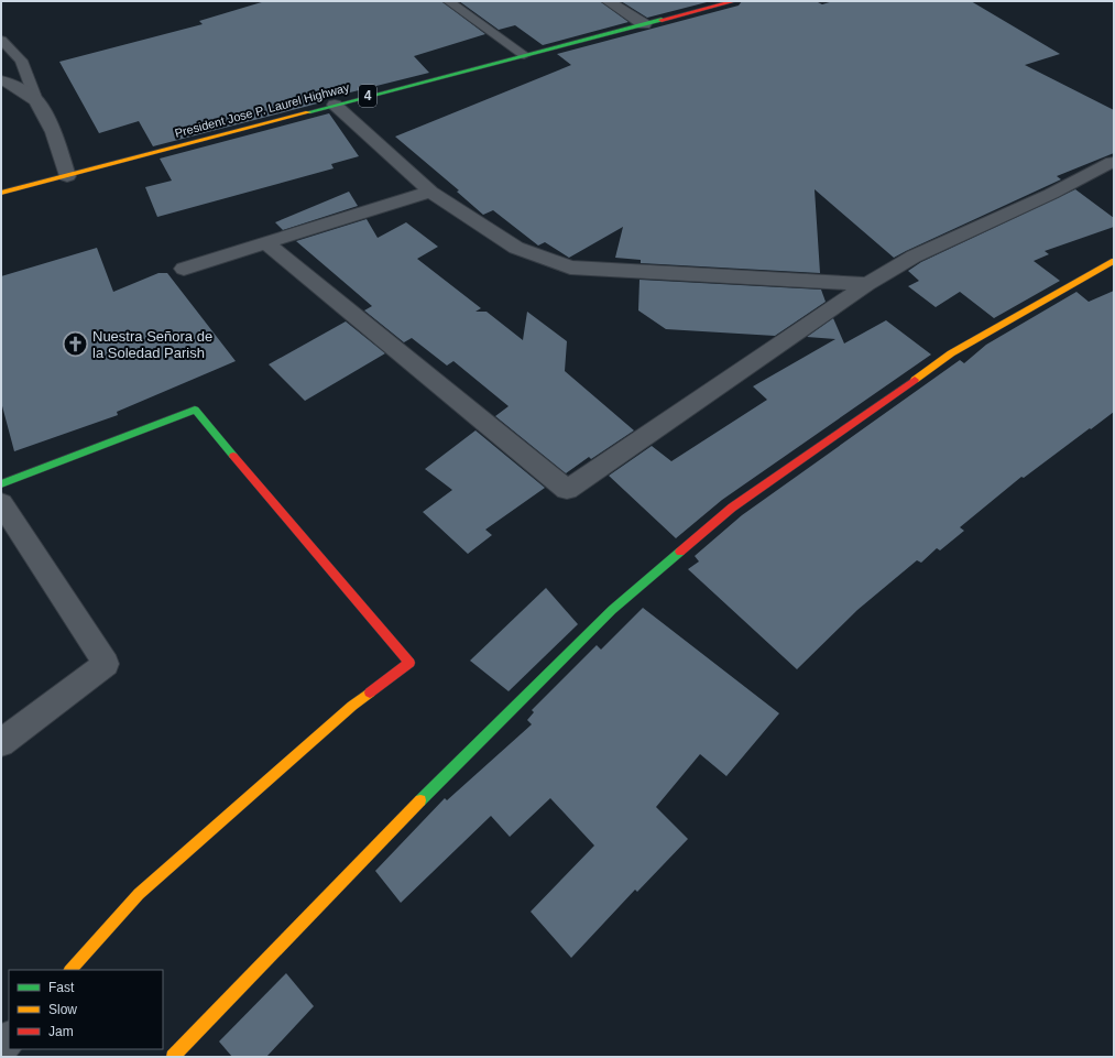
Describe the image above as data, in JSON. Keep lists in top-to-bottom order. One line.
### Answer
{"streets":{"main road":["4","President Jose P. Laurel Highway"]},"places":{"church":["Nuestra Señora de la Soledad Parish"]},"legend":["Fast","Slow","Jam"]}
